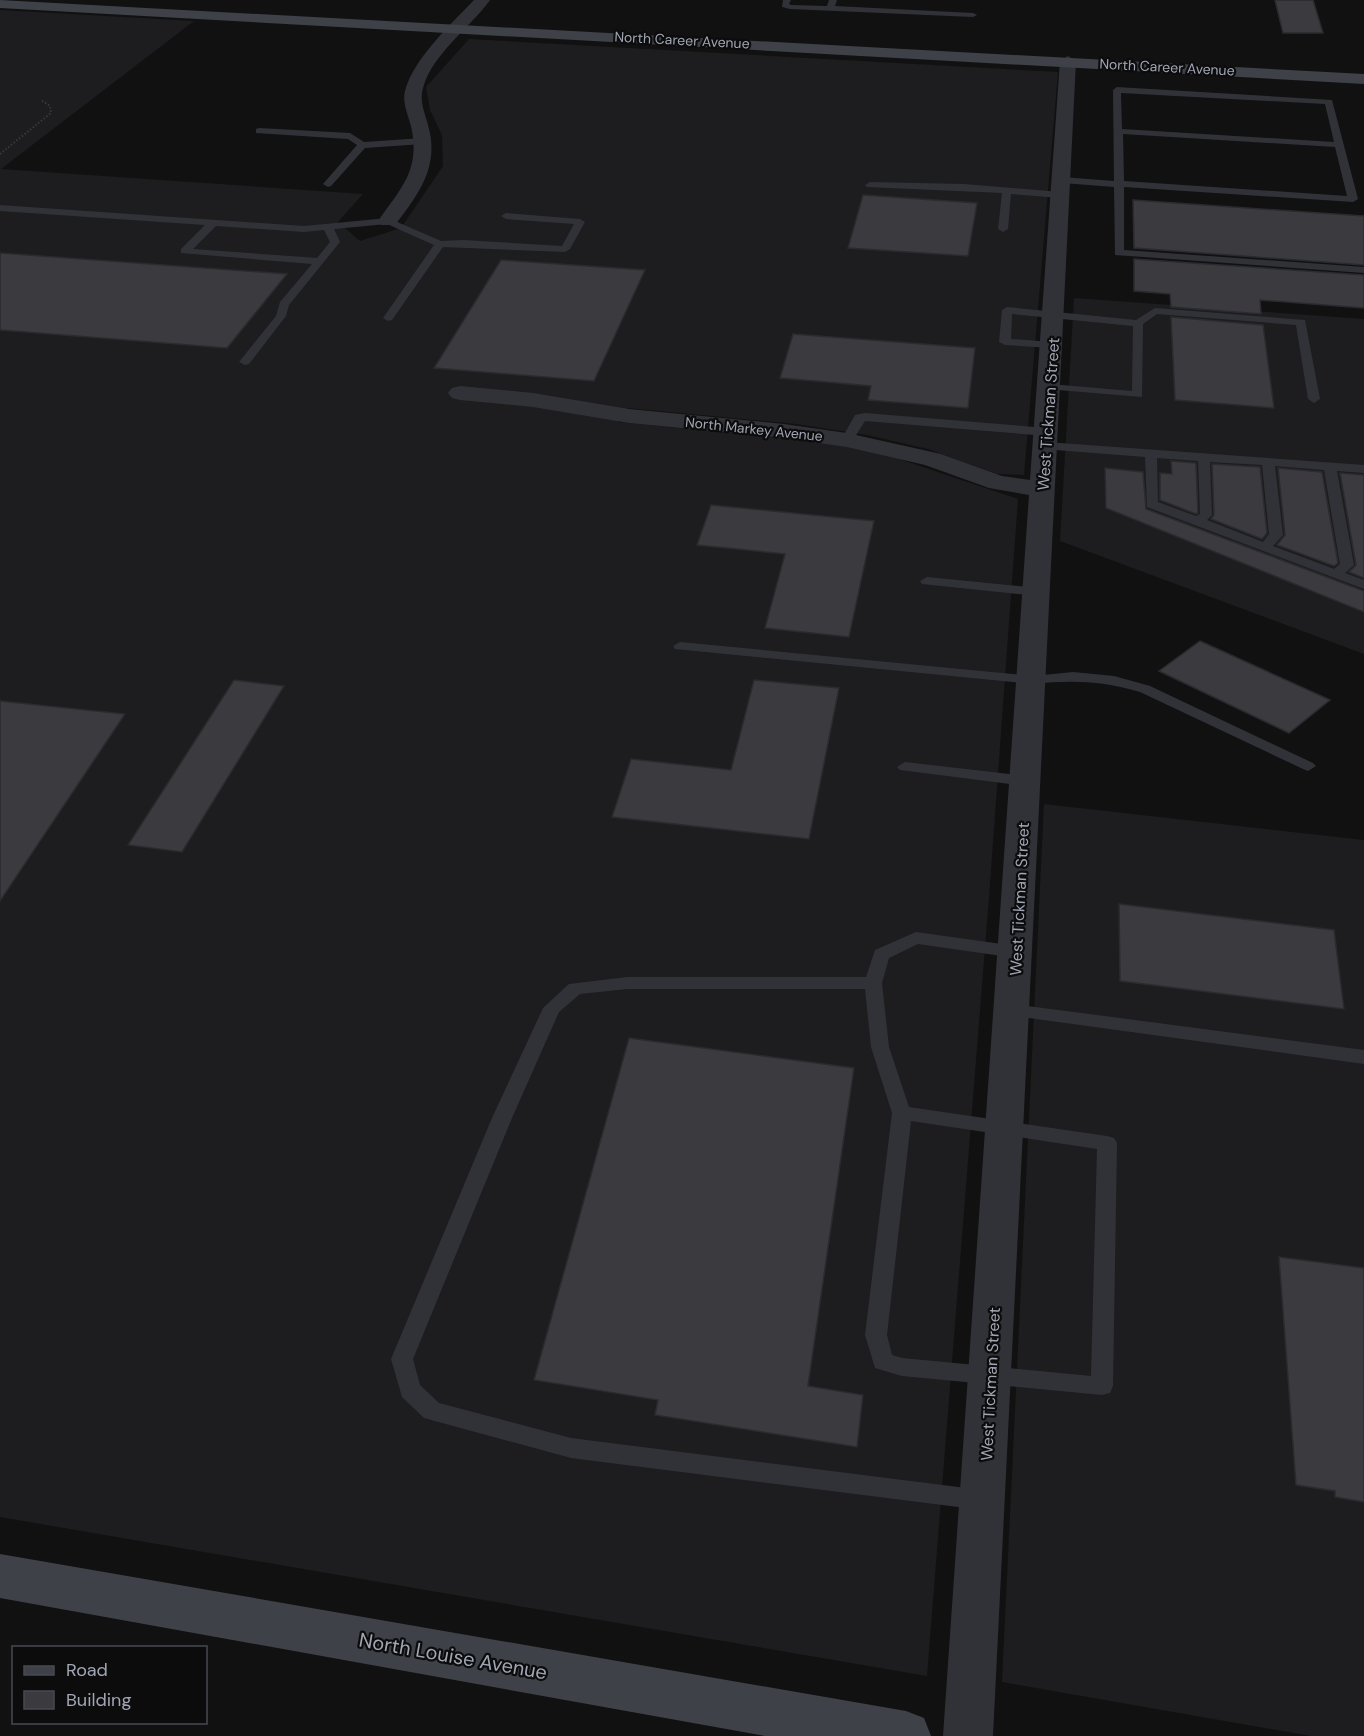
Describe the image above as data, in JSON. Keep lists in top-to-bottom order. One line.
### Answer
{"streets":{"street":["North Career Avenue","West Tickman Street","North Markey Avenue","North Louise Avenue"]},"crossings":[["North Career Avenue","West Tickman Street"],["West Tickman Street","North Markey Avenue"]],"legend":["Road","Building"]}
